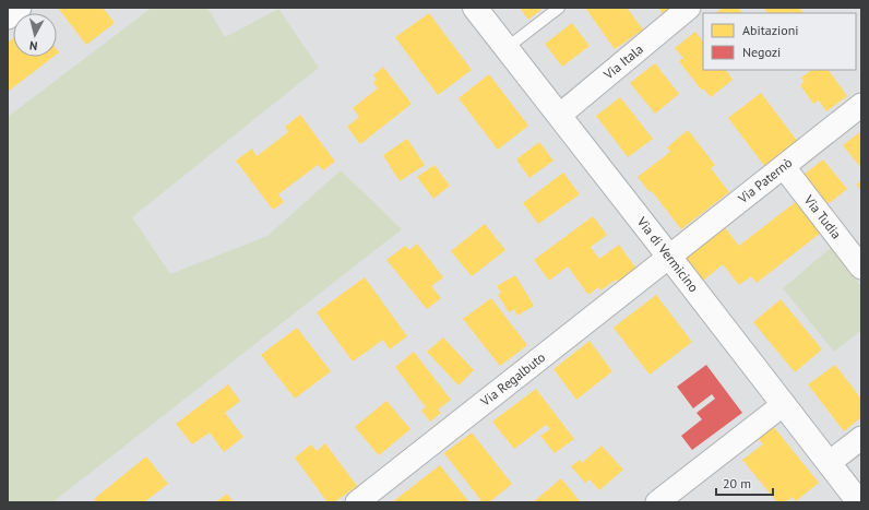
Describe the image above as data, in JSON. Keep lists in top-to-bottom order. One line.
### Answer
{"streets":{"main road":["Via di Vermicino"],"street":["Via Itala","Via Paternò","Via Tudia","Via Regalbuto"]},"crossings":[["Via Itala","Via di Vermicino"],["Via Paternò","Via Tudia"],["Via Paternò","Via di Vermicino"],["Via Paternò","Via Regalbuto"],["Via di Vermicino","Via Regalbuto"]],"legend":["Abitazioni","Negozi"],"scale_bar":"20 m","north":"bottom"}
